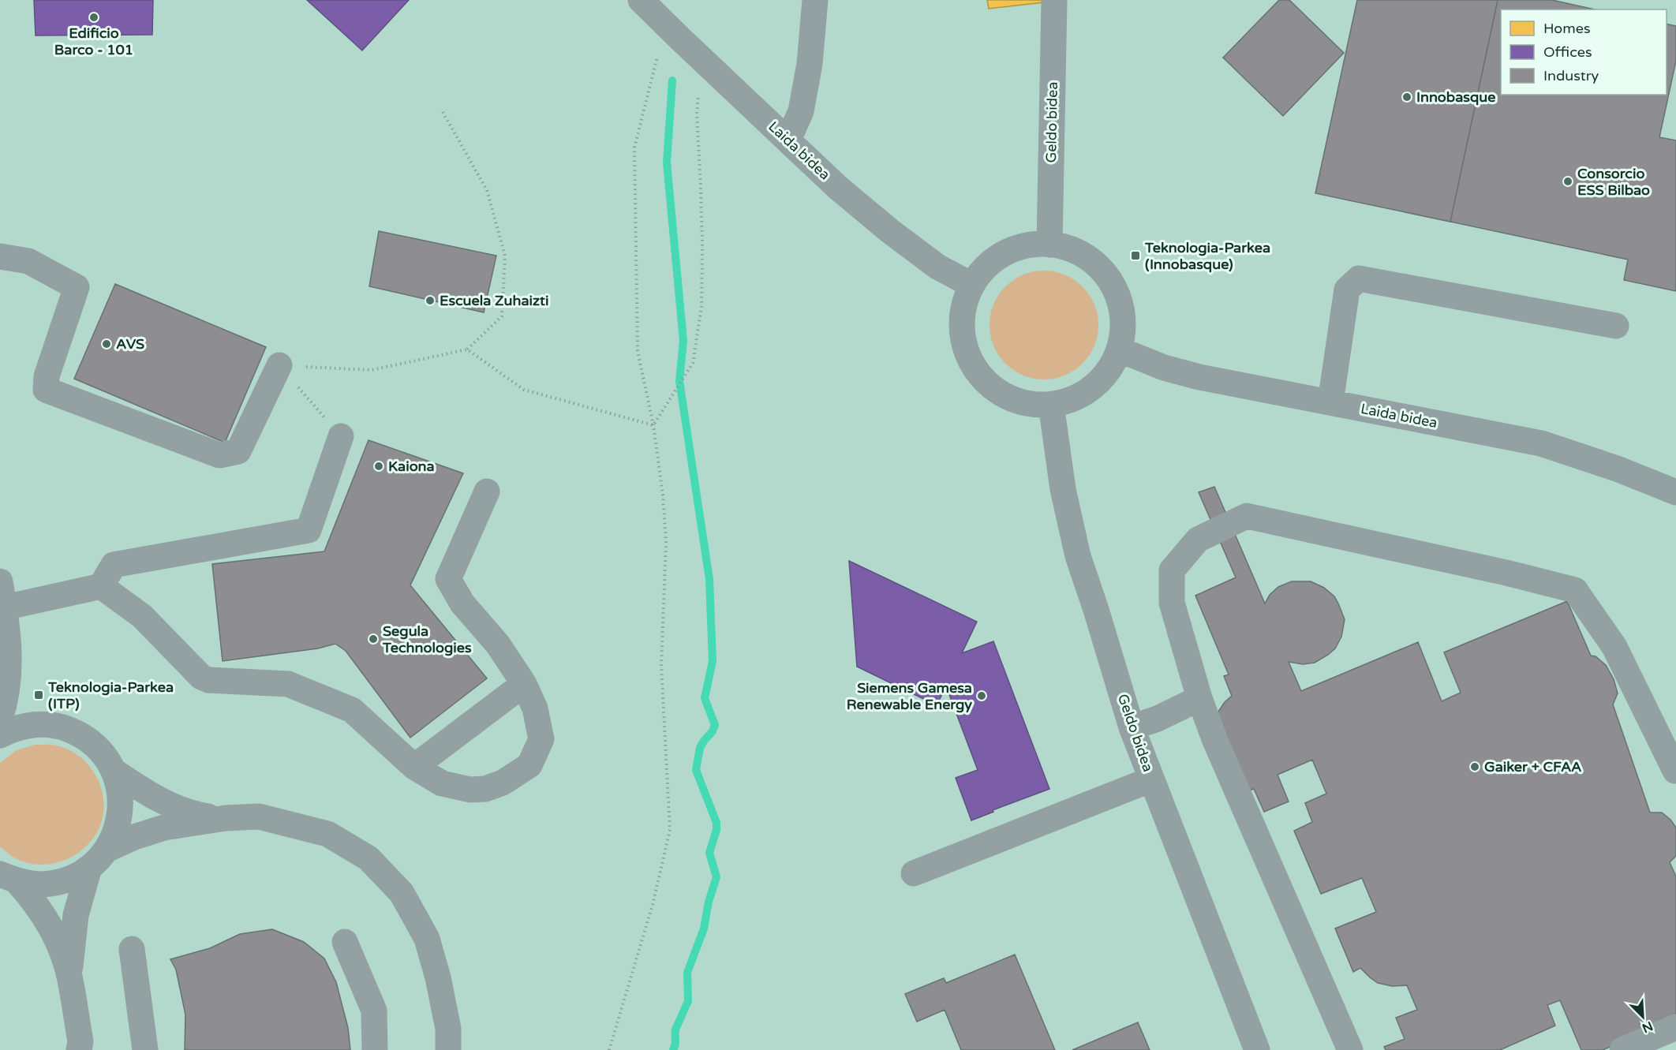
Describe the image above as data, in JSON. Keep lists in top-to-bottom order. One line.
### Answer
{"streets":{"street":["Geldo bidea","Laida bidea"]},"crossings":[["Geldo bidea","Laida bidea"]],"places":{"other":["Edificio Barco - 101","Innobasque","Consorcio ESS Bilbao","Escuela Zuhaizti","AVS","Kaiona","Segula Technologies","Siemens Gamesa Renewable Energy","Gaiker + CFAA"],"transit":["Teknologia-Parkea (Innobasque)","Teknologia-Parkea (ITP)"]},"legend":["Homes","Offices","Industry"],"north":"bottom right"}
